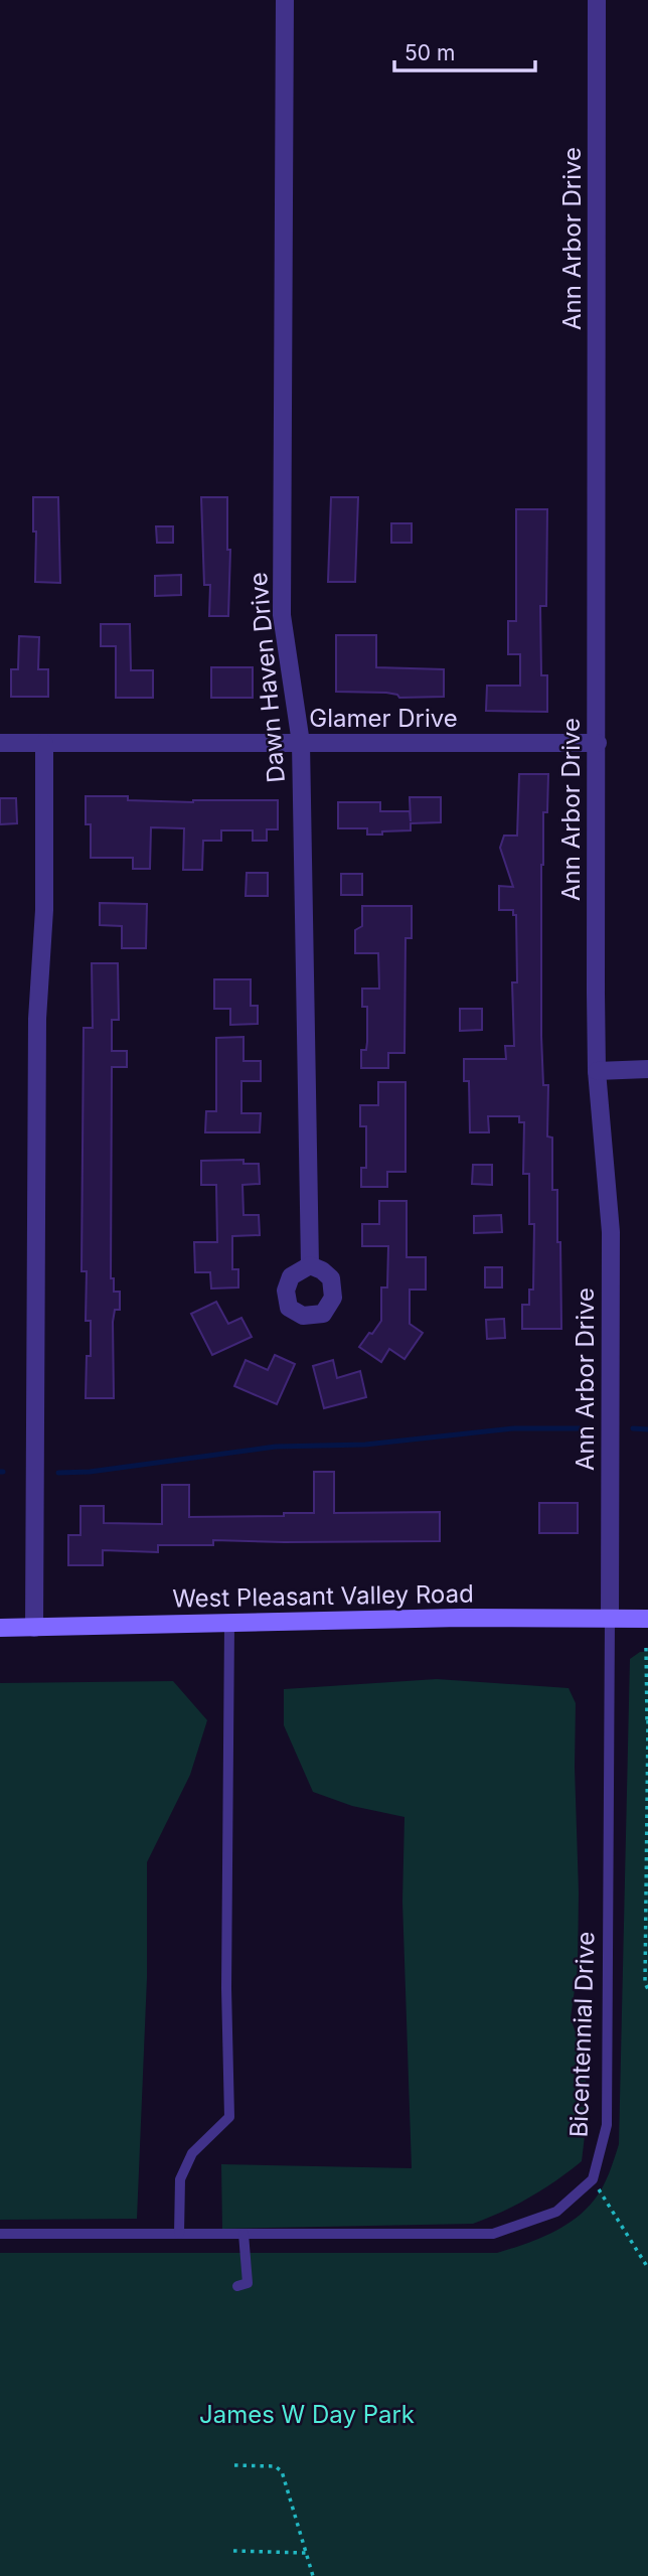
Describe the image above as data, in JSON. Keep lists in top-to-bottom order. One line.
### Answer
{"streets":{"main road":["West Pleasant Valley Road"],"street":["Ann Arbor Drive","Dawn Haven Drive","Glamer Drive"],"lane":["Bicentennial Drive"]},"crossings":[["Ann Arbor Drive","Glamer Drive"],["Ann Arbor Drive","West Pleasant Valley Road"],["Ann Arbor Drive","Bicentennial Drive"],["Dawn Haven Drive","Glamer Drive"],["West Pleasant Valley Road","Bicentennial Drive"]],"parks":["James W Day Park"],"scale_bar":"50 m"}
